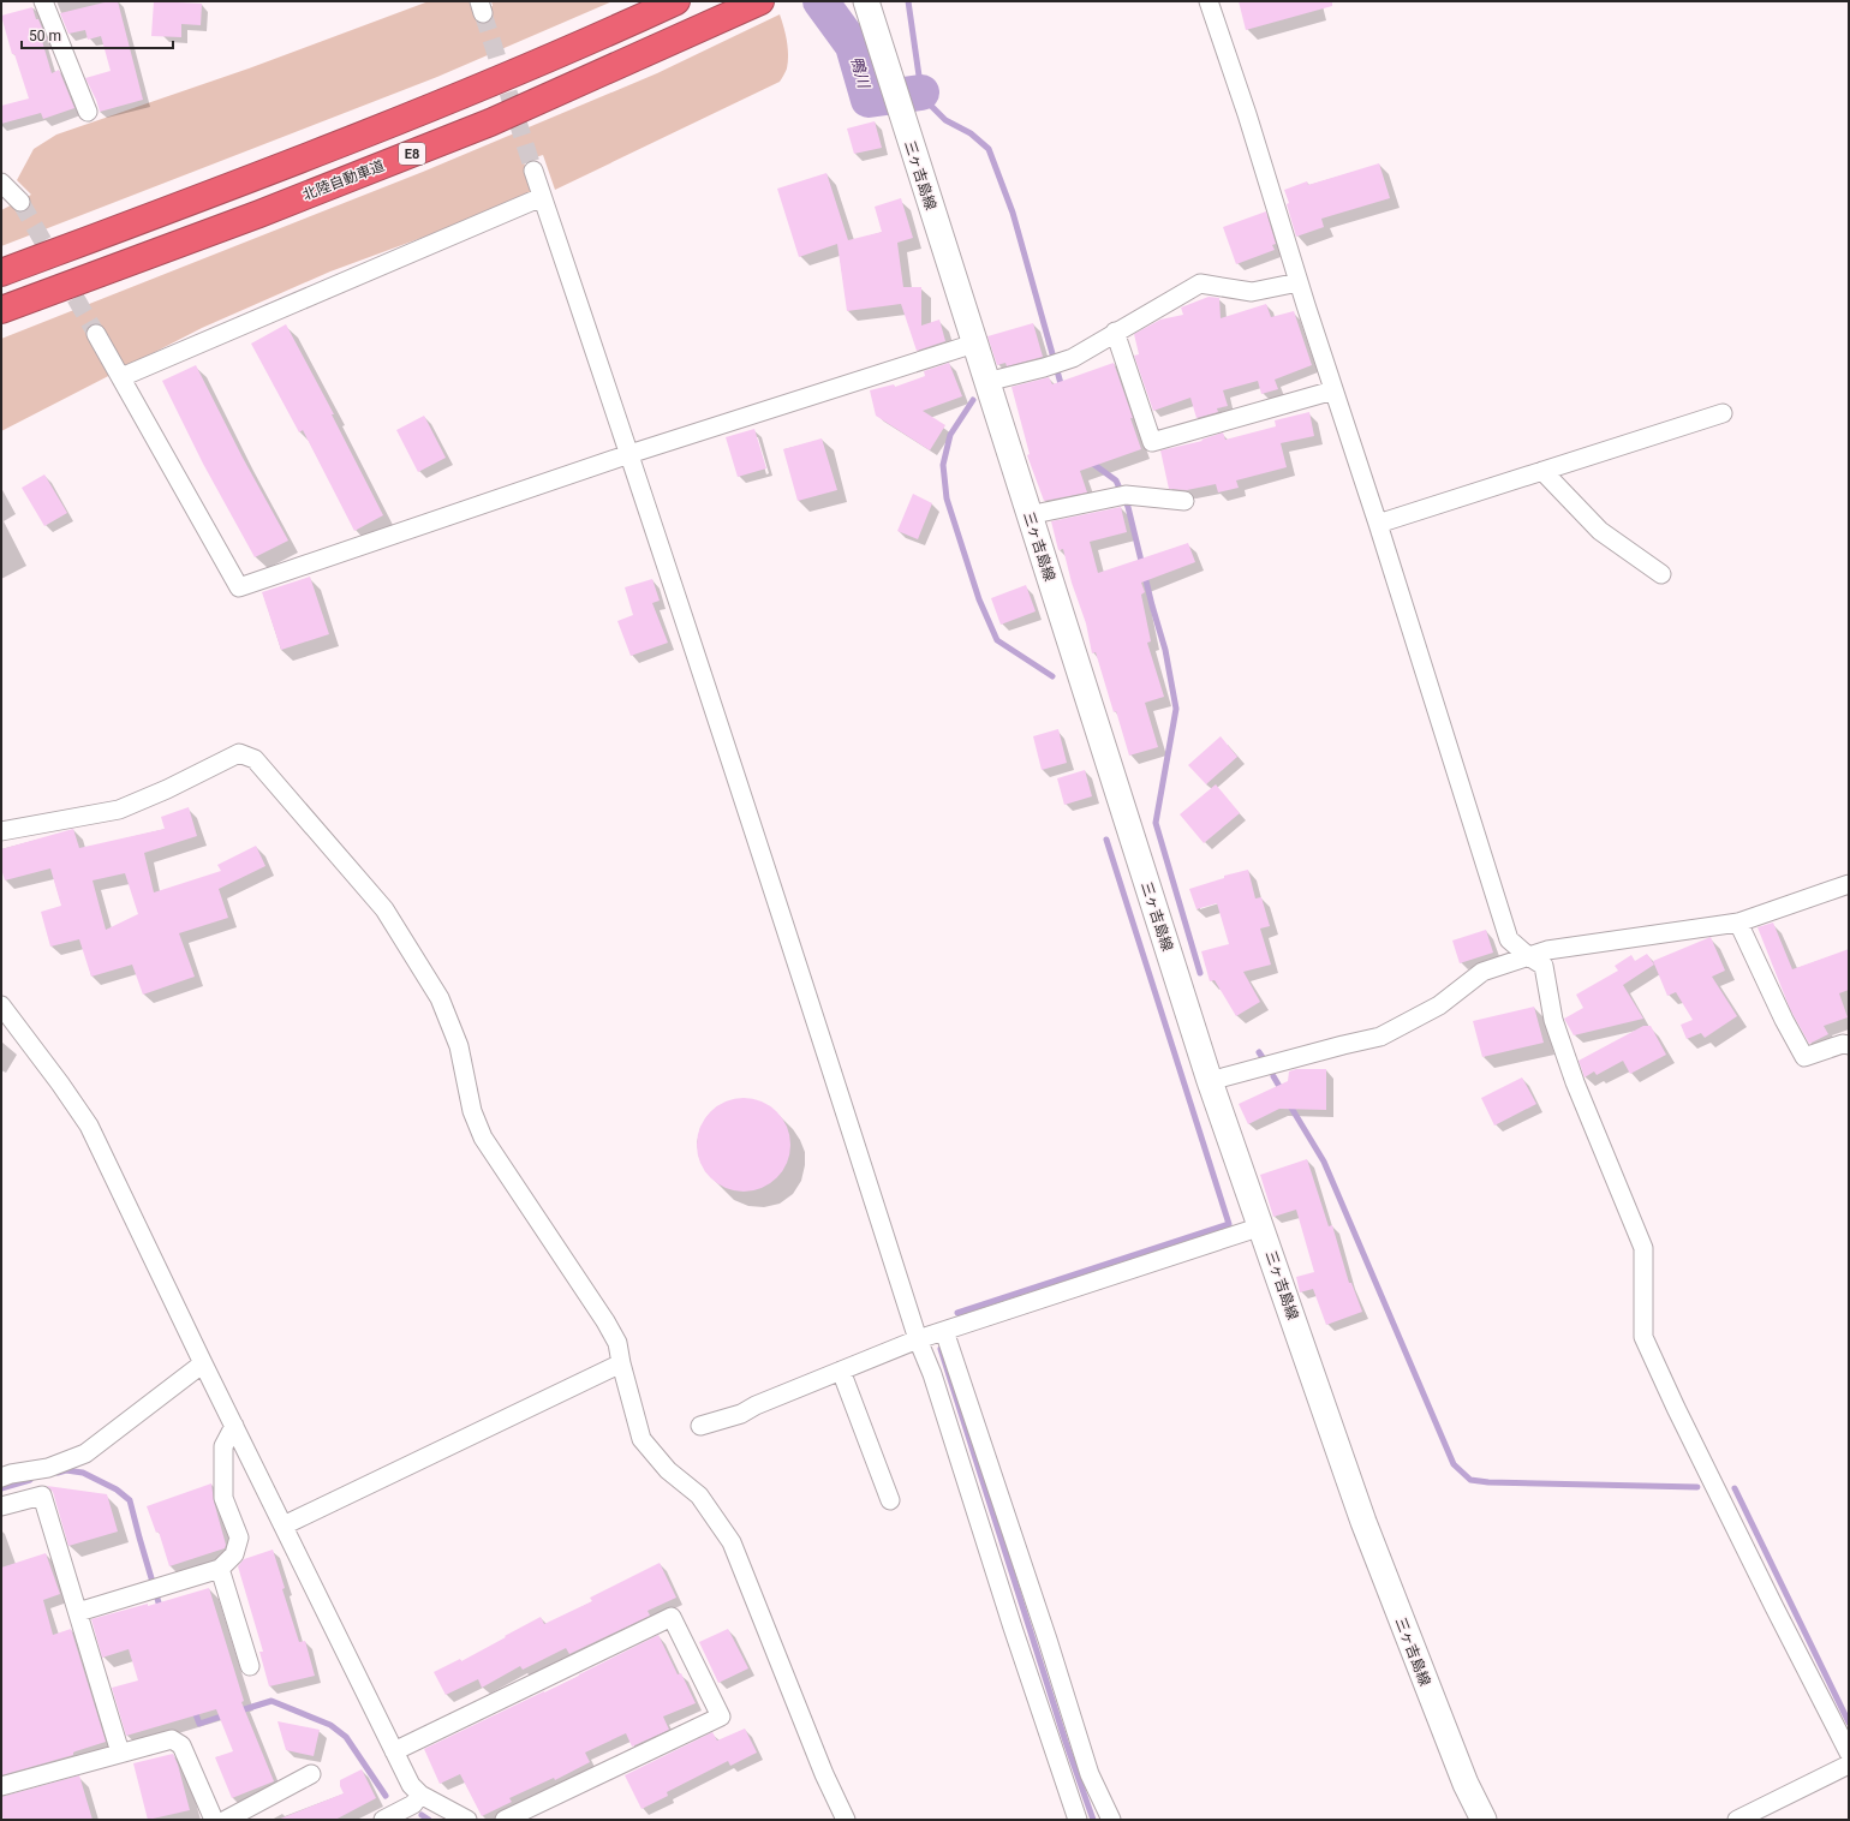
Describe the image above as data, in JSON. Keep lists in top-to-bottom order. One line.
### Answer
{"streets":{"highway":["E8","北陸自動車道"],"main road":["三ヶ吉島線"]},"water":["鴨川"],"scale_bar":"50 m"}
